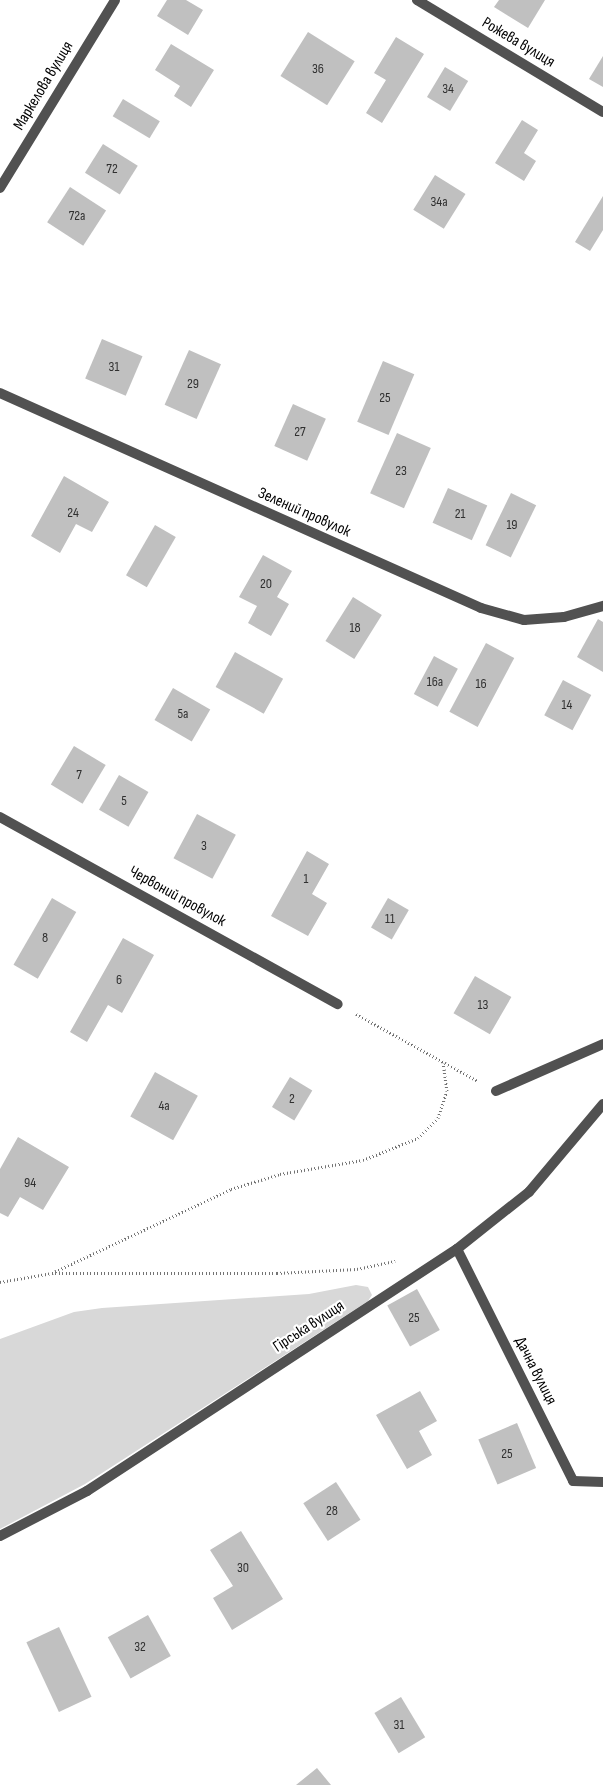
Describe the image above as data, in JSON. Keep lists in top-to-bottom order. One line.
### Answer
{"streets":{"street":["Рожева вулиця","Маркелова вулиця","Зелений провулок","Червоний провулок","Гірська вулиця","Дачна вулиця"]},"crossings":[["Гірська вулиця","Дачна вулиця"]],"house_numbers":["36","34","72","34а","72а","31","29","25","27","23","24","21","19","20","18","16а","16","14","5а","7","5","3","1","11","8","6","13","2","4а","94","25","25","28","30","32","31"]}
